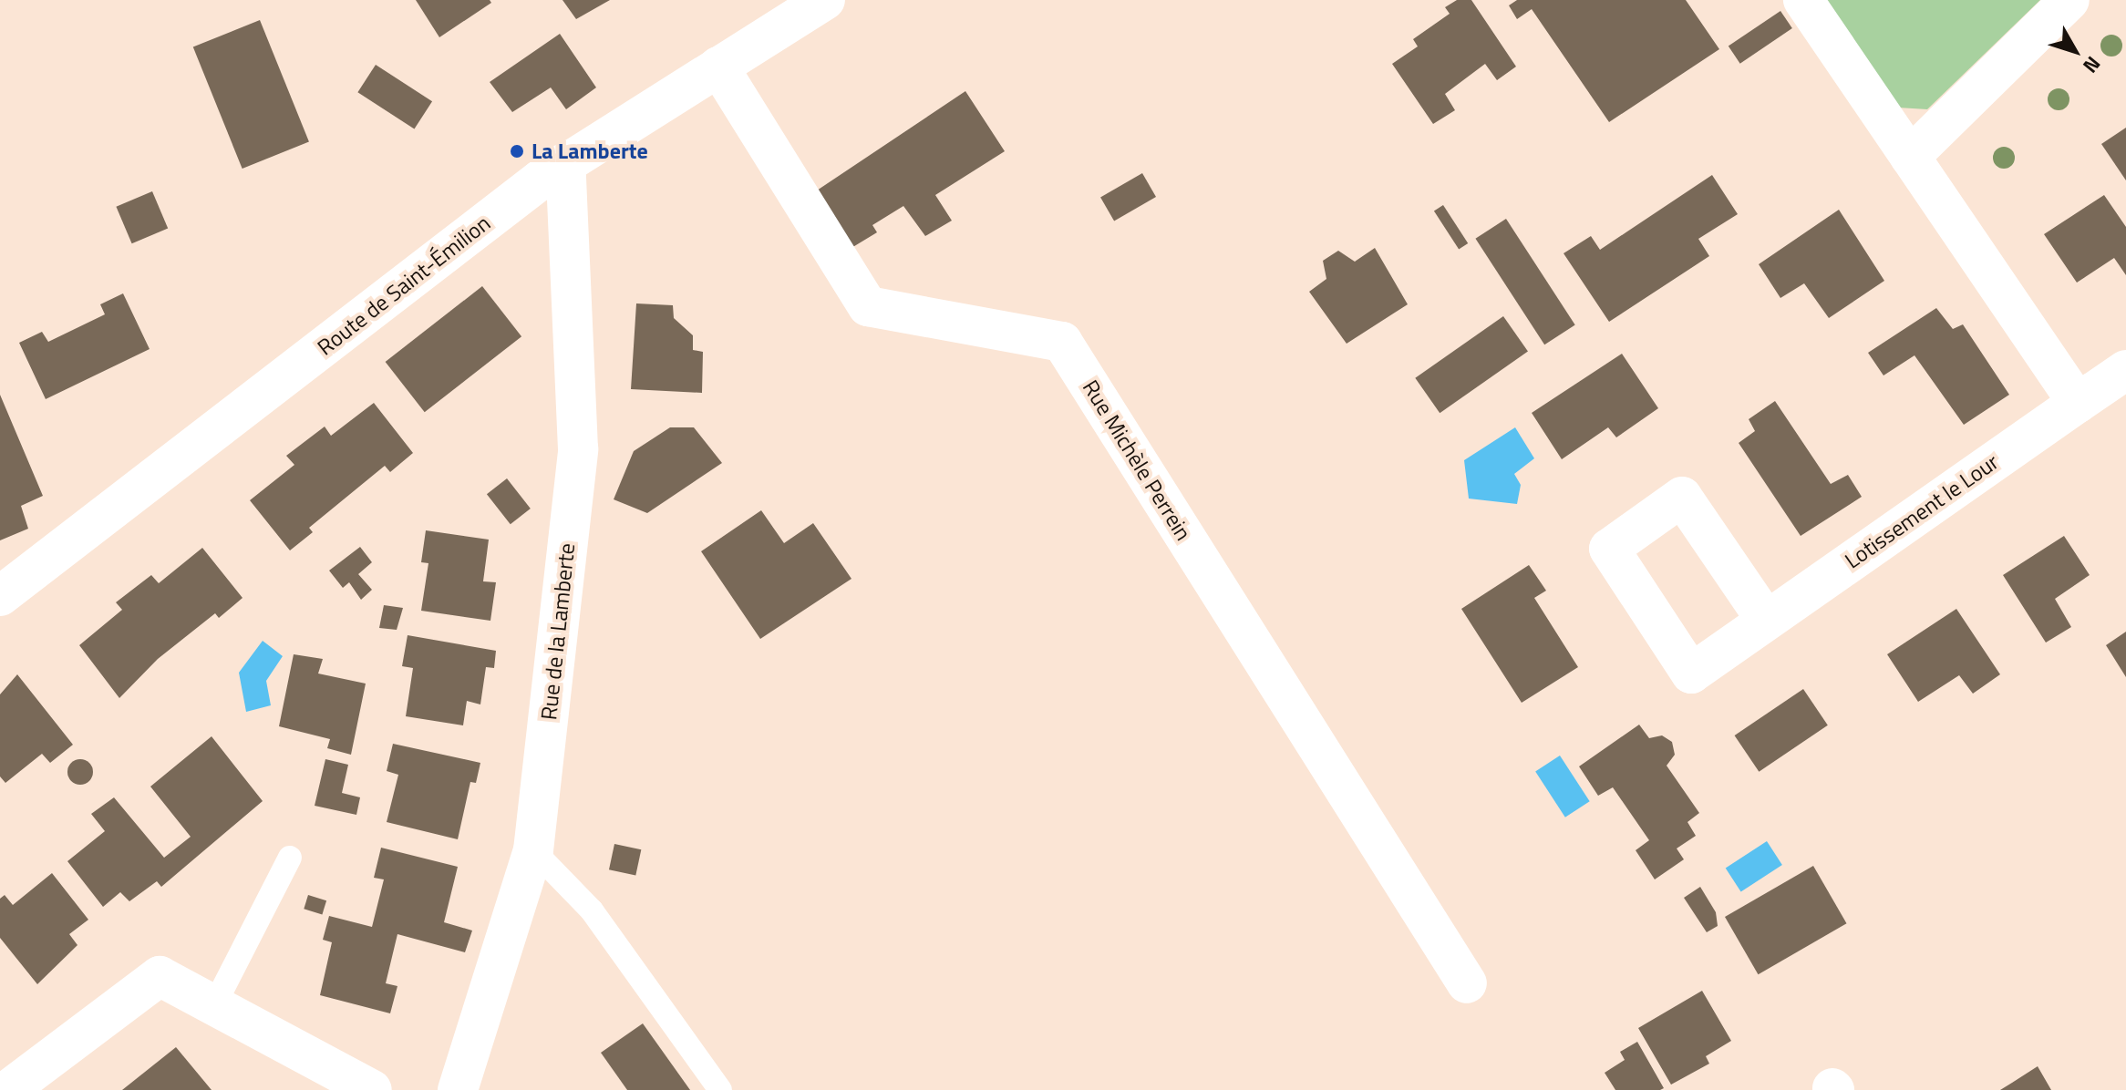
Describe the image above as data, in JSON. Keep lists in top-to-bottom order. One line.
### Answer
{"streets":{"street":["Route de Saint-Émilion","Rue Michèle Perrein","Lotissement le Lour","Rue de la Lamberte"]},"crossings":[["Route de Saint-Émilion","Rue Michèle Perrein"],["Route de Saint-Émilion","Rue de la Lamberte"]],"places":["La Lamberte"],"north":"bottom right"}
